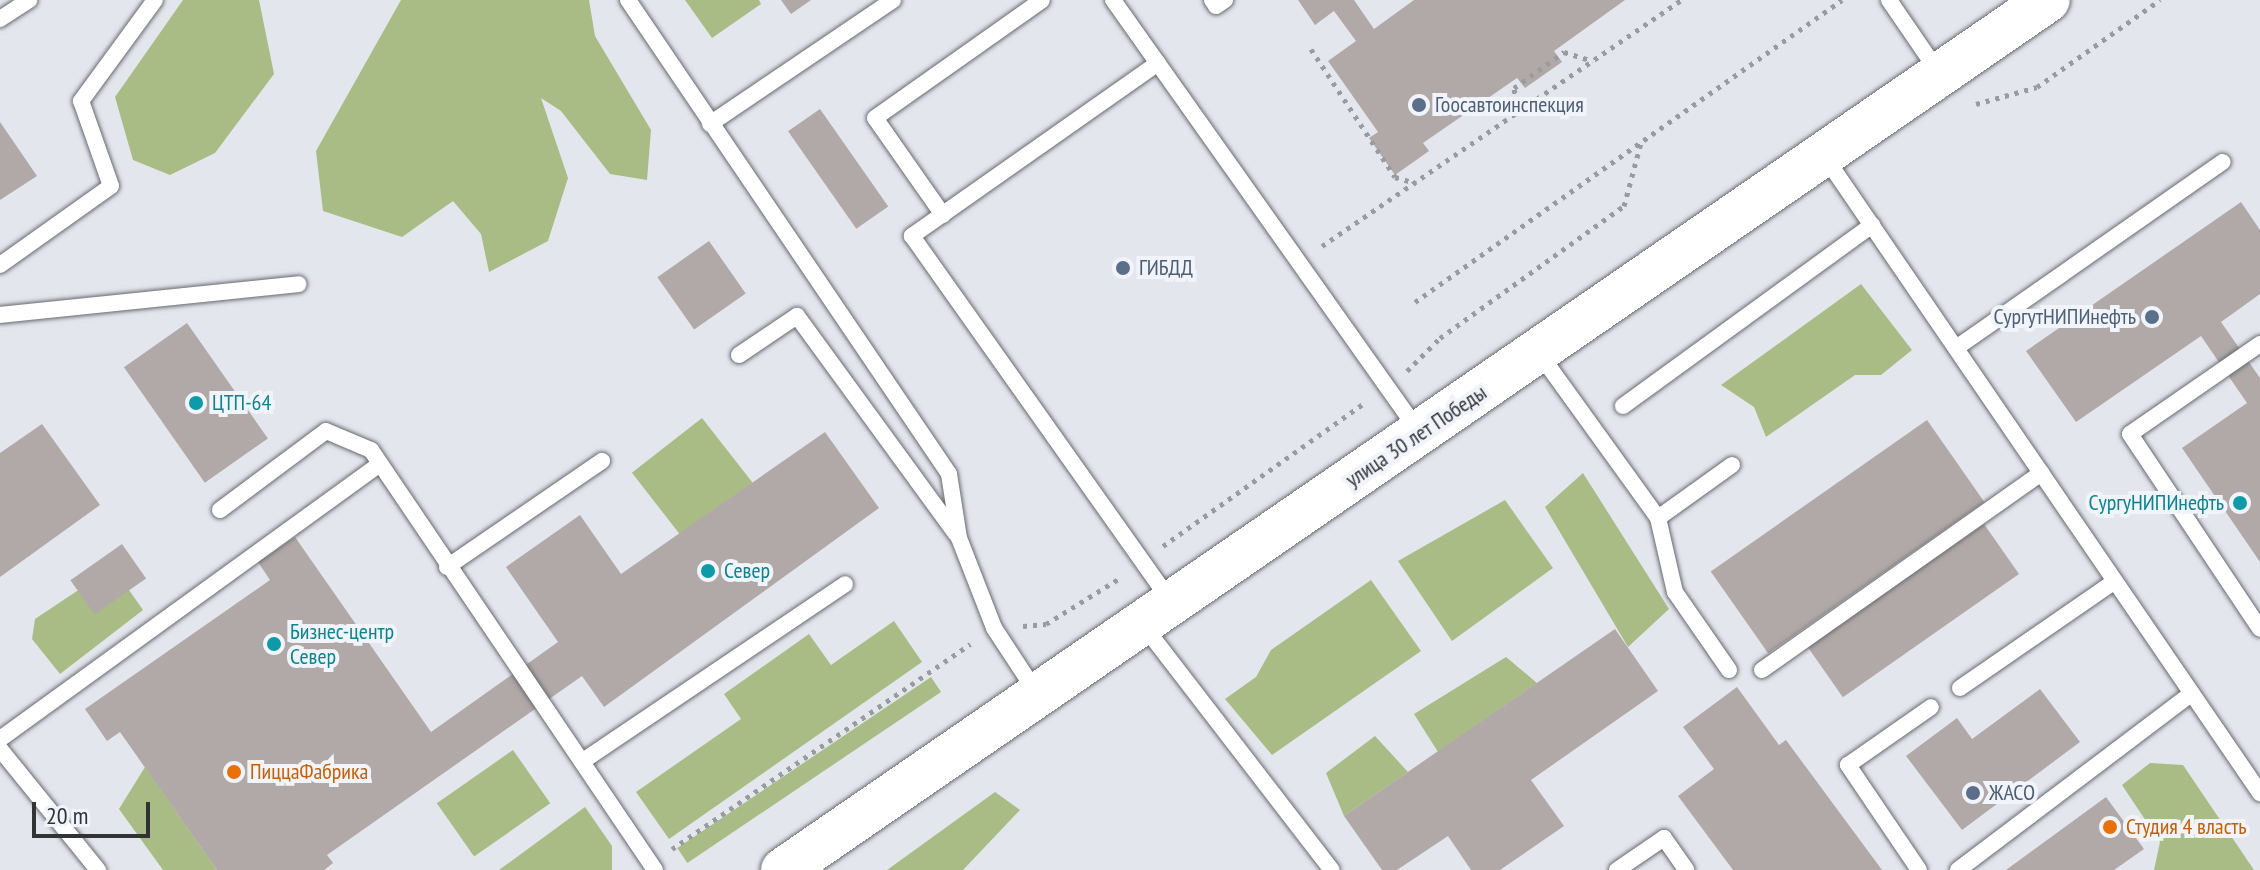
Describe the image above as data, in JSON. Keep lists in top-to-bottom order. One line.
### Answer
{"streets":{"main road":["улица 30 лет Победы"]},"places":["Гоосавтоинспекция","ГИБДД","СургутНИПИнефть","ЦТП-64","СургуНИПИнефть","Север","Бизнес-центр Север","ПиццаФабрика","ЖАСО","Студия 4 власть"],"scale_bar":"20 m"}
